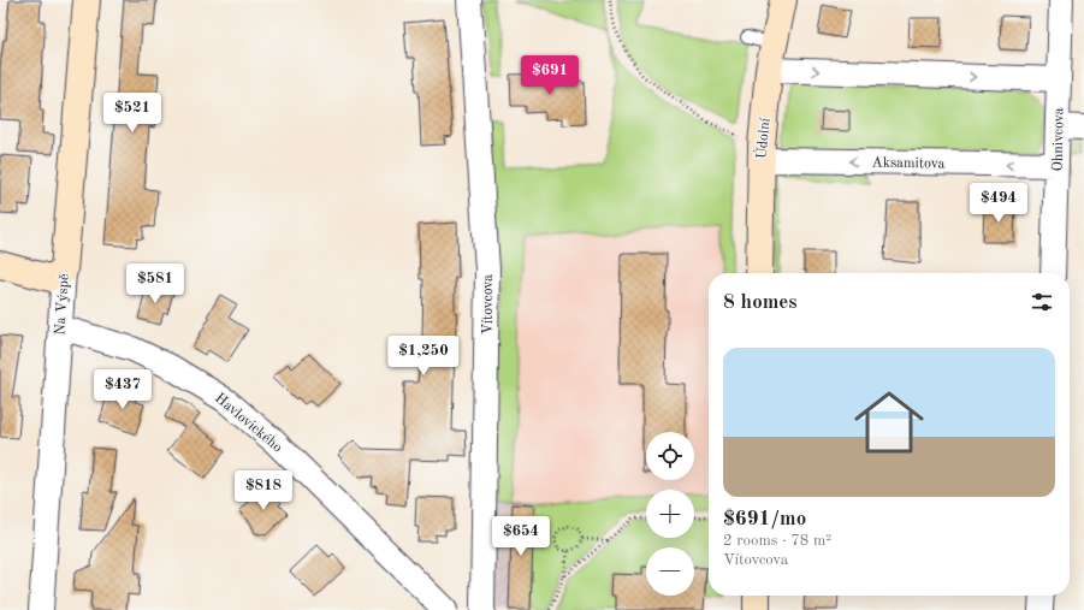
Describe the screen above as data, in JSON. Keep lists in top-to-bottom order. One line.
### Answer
{"streets":{"street":["Údolní","Ohnivcova","Aksamitova","Na Výspě","Vítovcova","Havlovického"]},"crossings":[["Údolní","Aksamitova"],["Ohnivcova","Aksamitova"],["Na Výspě","Havlovického"]],"page":{"price":["$691","$521","$494","$581","$1,250","$437","$818","$654"],"heading":"8 homes","list":[{"name":"$691/mo","note":"2 rooms · 78 m² · Vítovcova"}],"map_buttons":["+","−"]}}
